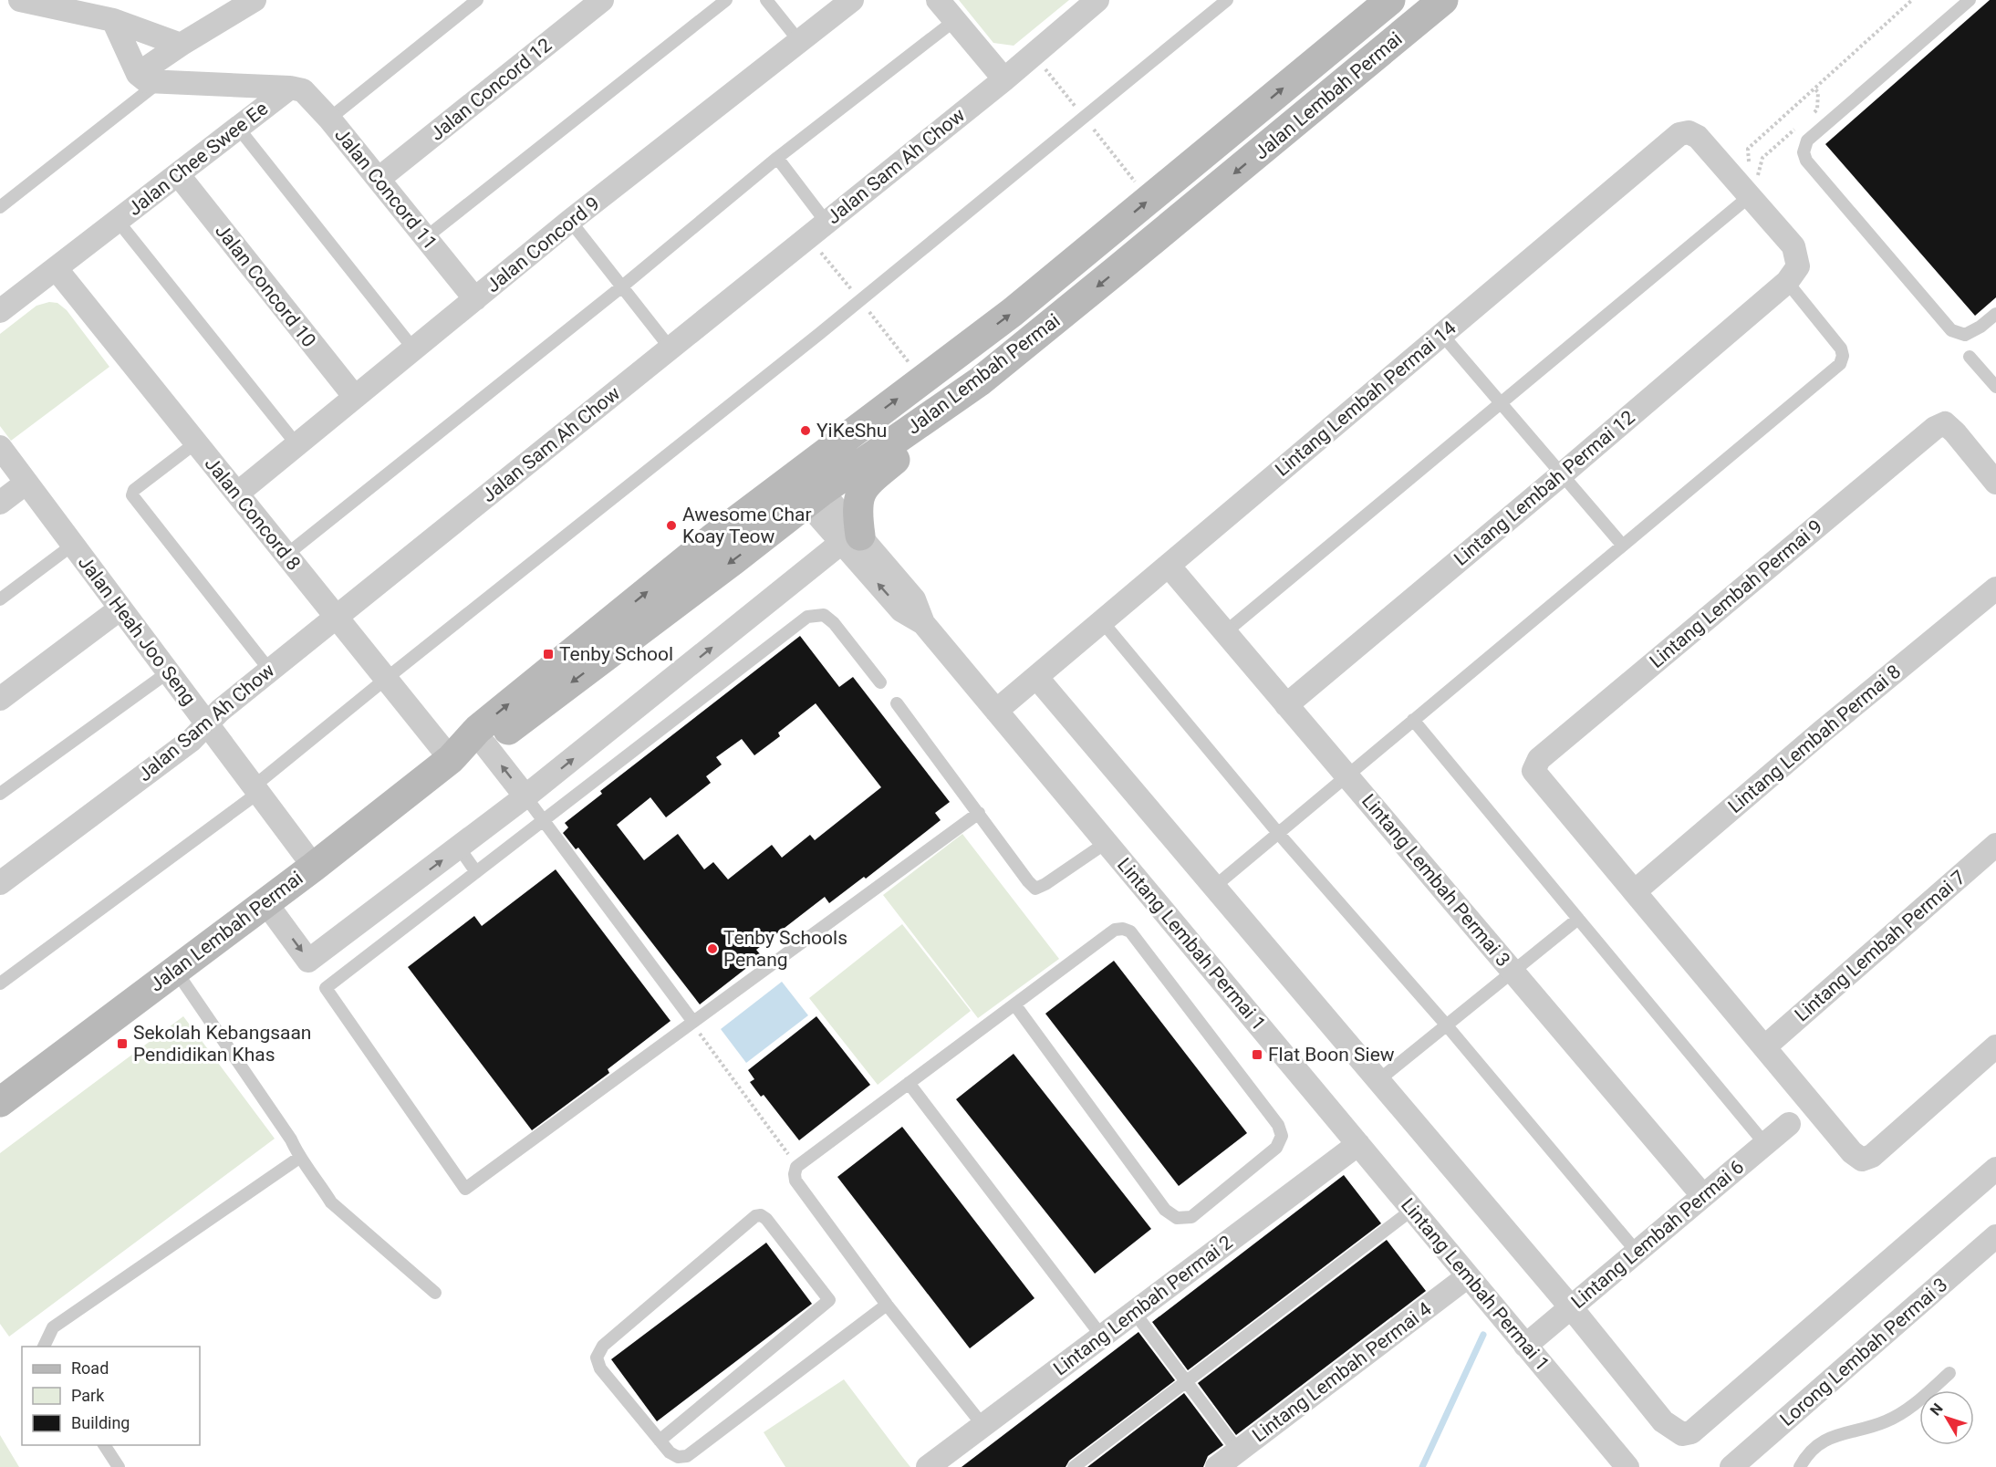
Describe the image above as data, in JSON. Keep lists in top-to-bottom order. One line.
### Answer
{"streets":{"main road":["Jalan Lembah Permai"],"street":["Jalan Concord 12","Jalan Chee Swee Ee","Jalan Sam Ah Chow","Jalan Concord 11","Jalan Concord 9","Jalan Concord 10","Lintang Lembah Permai 14","Lintang Lembah Permai 12","Jalan Concord 8","Lintang Lembah Permai 9","Jalan Heah Joo Seng","Lintang Lembah Permai 8","Lintang Lembah Permai 3","Lintang Lembah Permai 1","Lintang Lembah Permai 7","Lintang Lembah Permai 6","Lintang Lembah Permai 2","Lorong Lembah Permai 3","Lintang Lembah Permai 4"]},"crossings":[["Jalan Concord 12","Jalan Concord 11"],["Jalan Lembah Permai","Jalan Concord 8"],["Jalan Lembah Permai","Jalan Heah Joo Seng"],["Jalan Lembah Permai","Lintang Lembah Permai 1"],["Jalan Chee Swee Ee","Jalan Concord 11"],["Jalan Chee Swee Ee","Jalan Concord 10"],["Jalan Chee Swee Ee","Jalan Concord 8"],["Jalan Sam Ah Chow","Jalan Concord 8"],["Jalan Sam Ah Chow","Jalan Heah Joo Seng"],["Jalan Concord 11","Jalan Concord 9"],["Jalan Concord 9","Jalan Concord 10"],["Jalan Concord 9","Jalan Concord 8"],["Lintang Lembah Permai 14","Lintang Lembah Permai 3"],["Lintang Lembah Permai 14","Lintang Lembah Permai 1"],["Lintang Lembah Permai 12","Lintang Lembah Permai 3"],["Lintang Lembah Permai 9","Lintang Lembah Permai 8"],["Lintang Lembah Permai 3","Lintang Lembah Permai 6"],["Lintang Lembah Permai 1","Lintang Lembah Permai 6"],["Lintang Lembah Permai 1","Lintang Lembah Permai 2"],["Lintang Lembah Permai 1","Lintang Lembah Permai 4"]],"places":{"other":["YiKeShu","Awesome Char Koay Teow","Tenby Schools Penang"],"transit":["Tenby School","Sekolah Kebangsaan Pendidikan Khas","Flat Boon Siew"]},"legend":["Road","Park","Building"],"north":"top left"}
